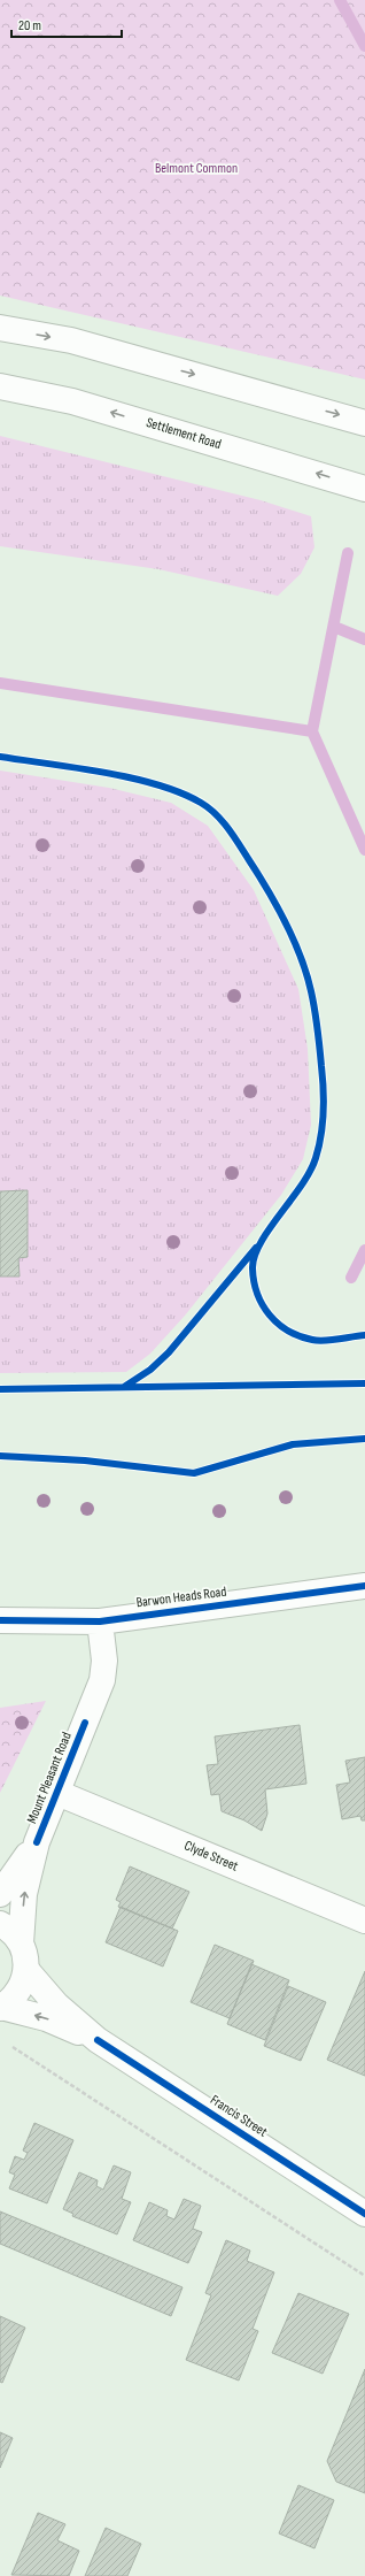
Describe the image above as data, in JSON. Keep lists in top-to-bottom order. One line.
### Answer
{"streets":{"main road":["Settlement Road","Barwon Heads Road","Mount Pleasant Road","Clyde Street","Francis Street"]},"crossings":[["Barwon Heads Road","Mount Pleasant Road"],["Mount Pleasant Road","Clyde Street"],["Mount Pleasant Road","Francis Street"]],"parks":["Belmont Common"],"scale_bar":"20 m"}
